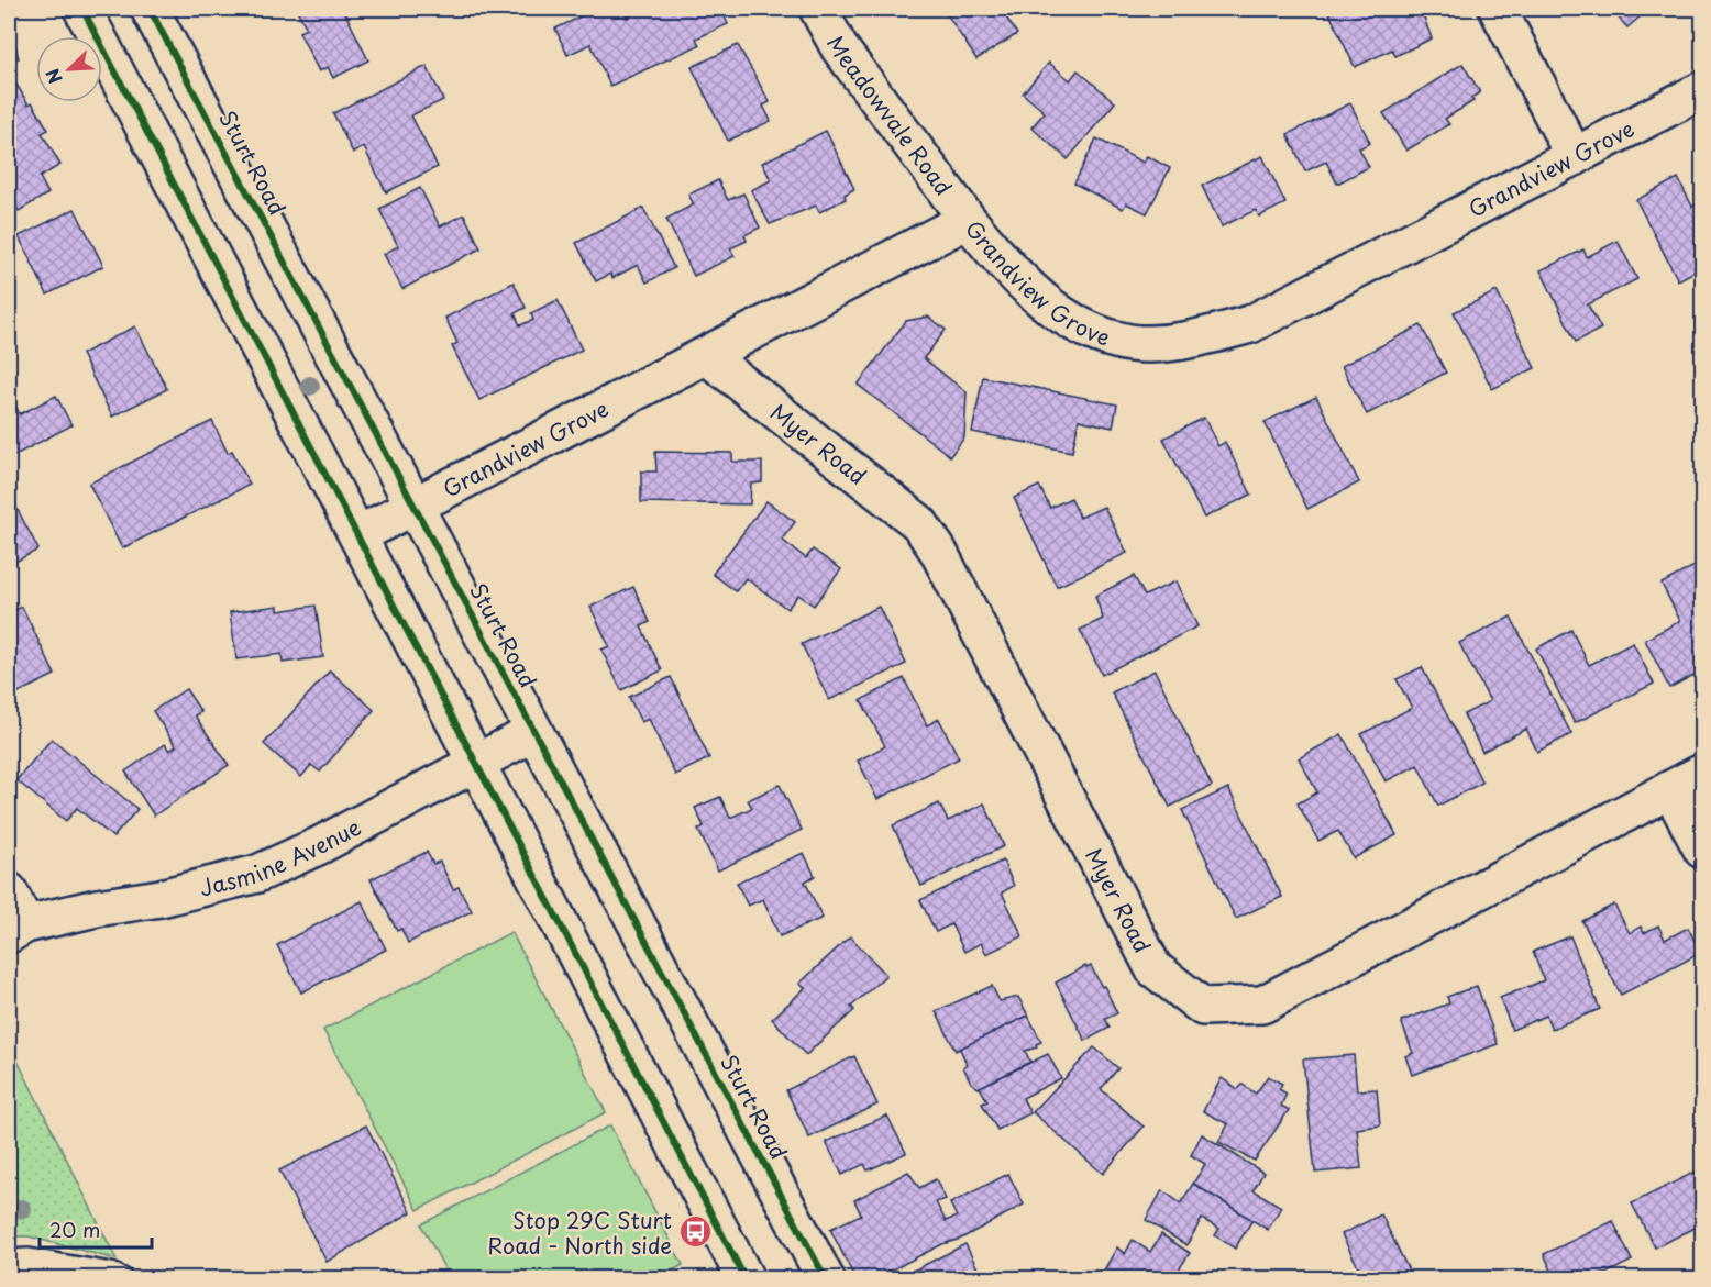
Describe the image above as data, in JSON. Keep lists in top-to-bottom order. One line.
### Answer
{"streets":{"street":["Meadowvale Road","Sturt Road","Grandview Grove","Myer Road","Jasmine Avenue"]},"crossings":[["Meadowvale Road","Grandview Grove"],["Sturt Road","Grandview Grove"],["Sturt Road","Jasmine Avenue"],["Grandview Grove","Myer Road"]],"places":{"bus stop":["Stop 29C Sturt Road - North side"]},"scale_bar":"20 m","north":"bottom left"}
